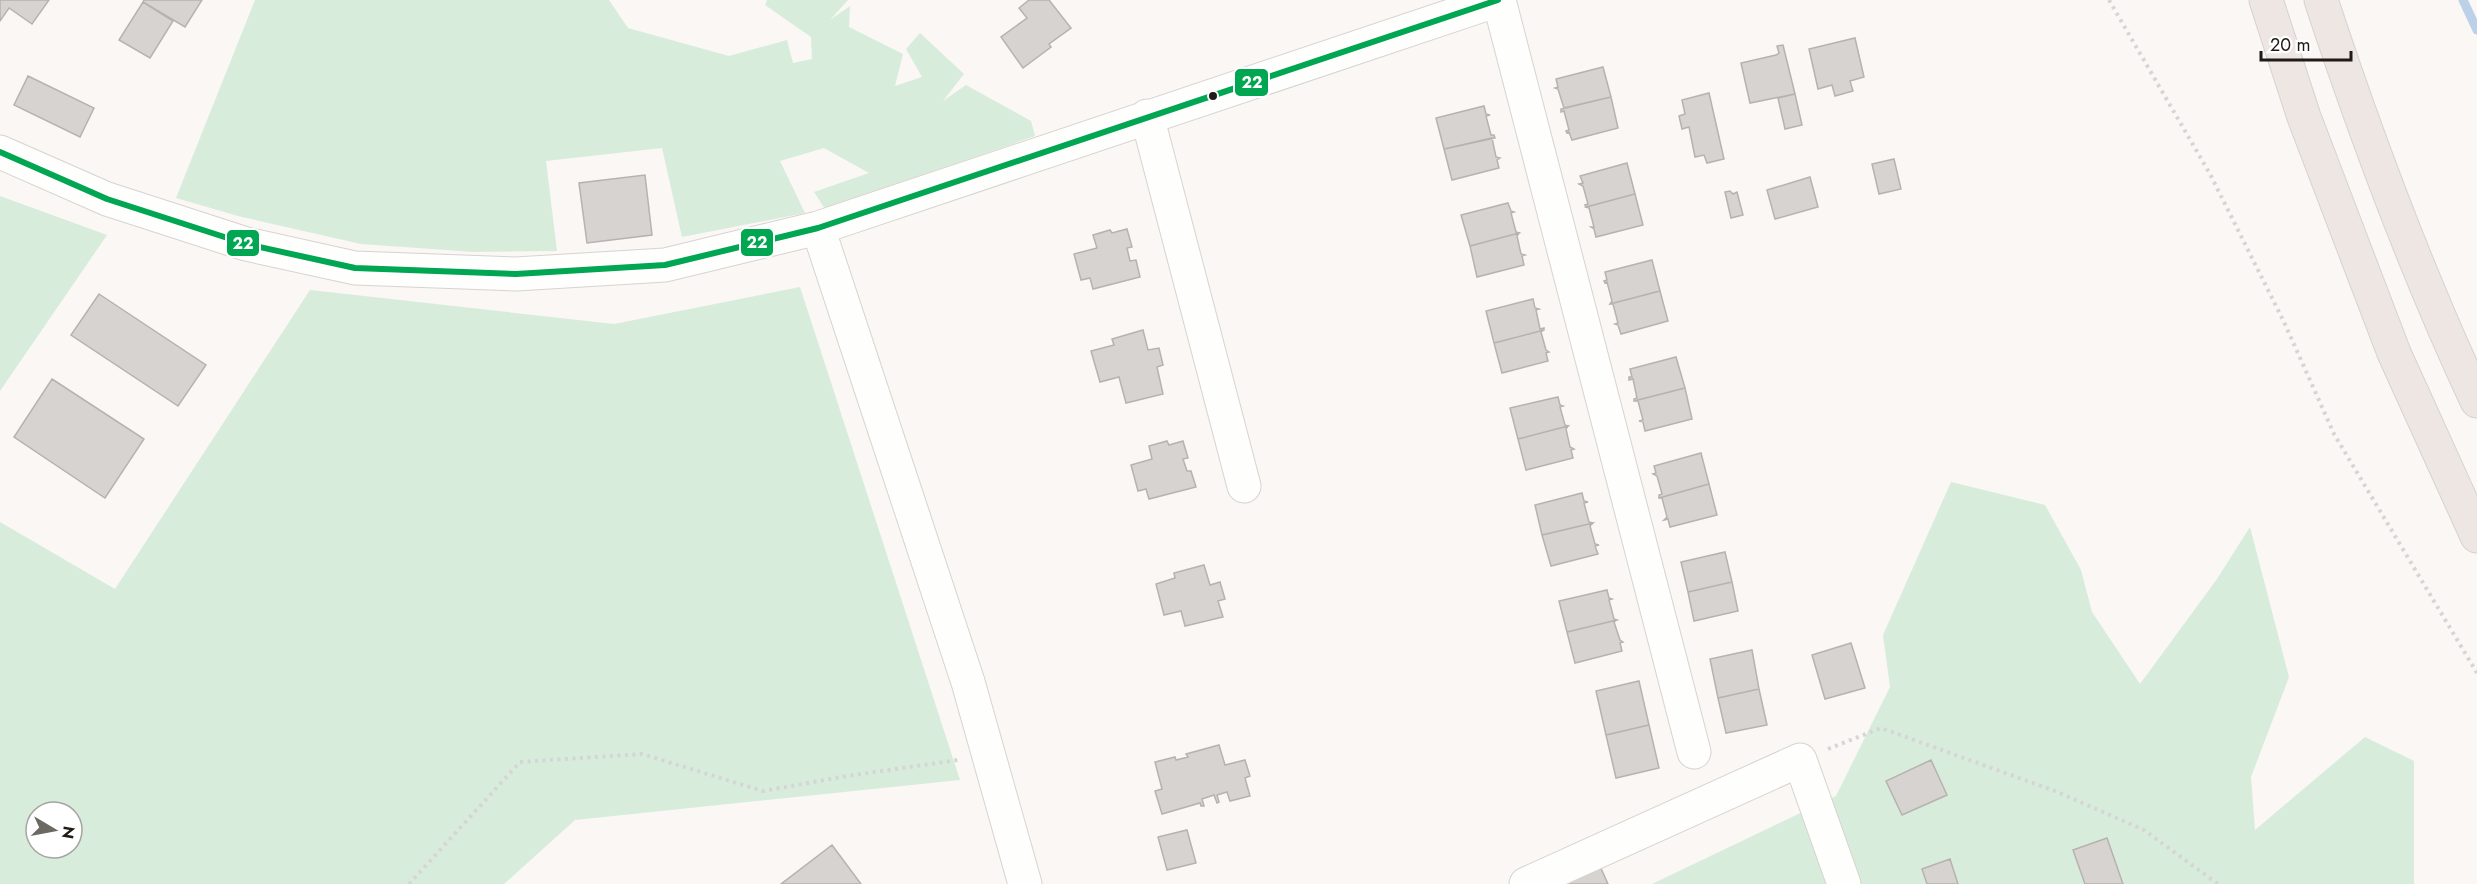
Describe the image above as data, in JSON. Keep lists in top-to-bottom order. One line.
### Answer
{"lines":["transit line 22"],"scale_bar":"20 m","north":"right"}
